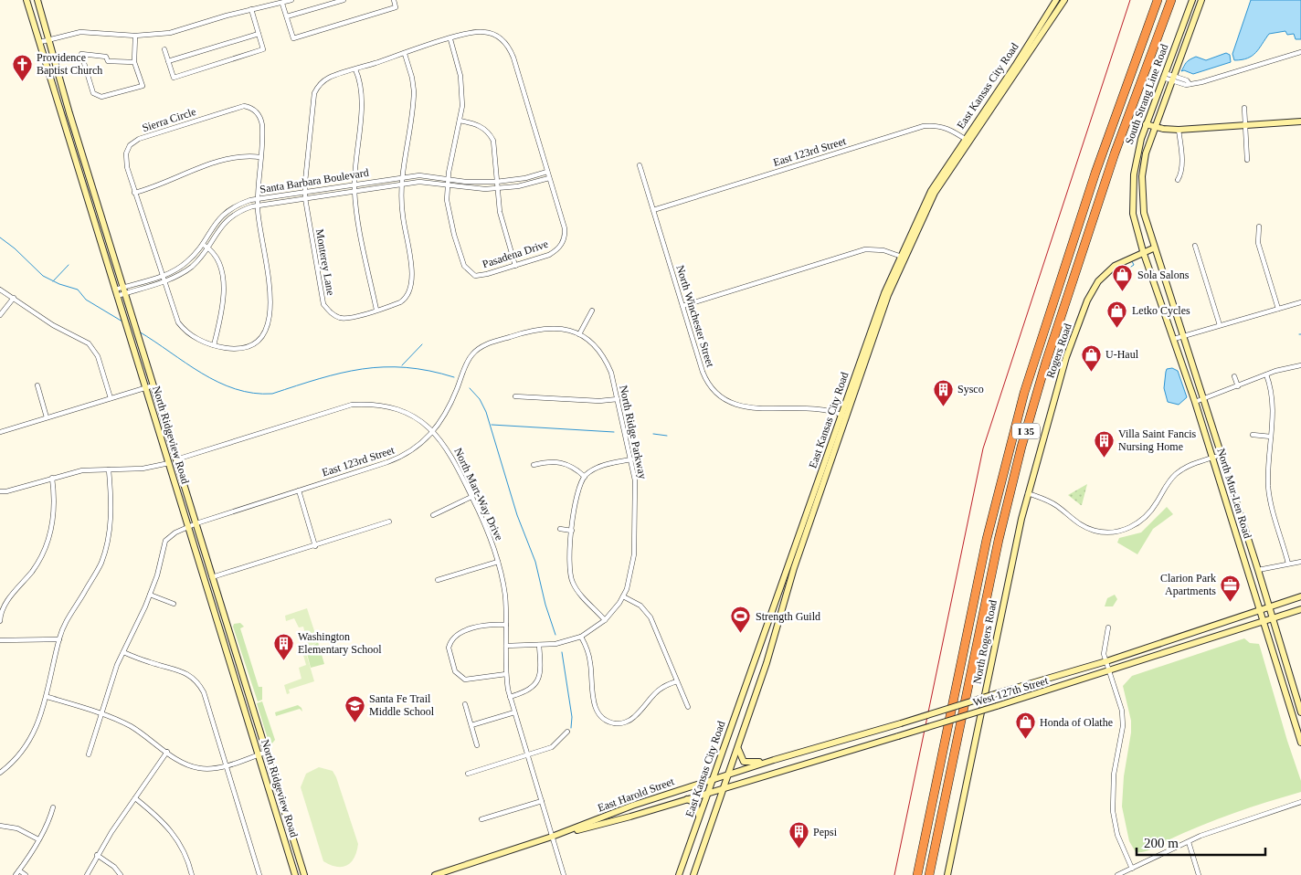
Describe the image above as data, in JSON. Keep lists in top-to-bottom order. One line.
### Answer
{"streets":{"highway":["I 35"],"main road":["East Kansas City Road","South Strang Line Road","Rogers Road","North Ridgeview Road","North Mur-Len Road","North Rogers Road","West 127th Street","East Harold Street"],"street":["Sierra Circle","East 123rd Street","Santa Barbara Boulevard","Pasadena Drive","Monterey Lane","North Winchester Street","North Ridge Parkway","North Mart-Way Drive"]},"crossings":[["East Kansas City Road","East 123rd Street"],["East Kansas City Road","North Winchester Street"],["East Kansas City Road","West 127th Street"],["East Kansas City Road","East Harold Street"],["South Strang Line Road","Rogers Road"],["South Strang Line Road","North Mur-Len Road"],["Sierra Circle","Santa Barbara Boulevard"],["East 123rd Street","North Winchester Street"],["East 123rd Street","North Ridge Parkway"],["East 123rd Street","North Ridgeview Road"],["East 123rd Street","North Mart-Way Drive"],["Santa Barbara Boulevard","Pasadena Drive"],["Santa Barbara Boulevard","Monterey Lane"],["Santa Barbara Boulevard","North Ridgeview Road"],["Pasadena Drive","Monterey Lane"],["Rogers Road","North Mur-Len Road"],["Rogers Road","North Rogers Road"],["North Ridge Parkway","North Mart-Way Drive"],["North Ridgeview Road","North Mart-Way Drive"],["North Mur-Len Road","West 127th Street"],["North Mart-Way Drive","East Harold Street"],["West 127th Street","East Harold Street"]],"places":{"church":["Providence Baptist Church"],"shop":["Sola Salons","Letko Cycles","U-Haul","Honda of Olathe"],"building":["Sysco","Villa Saint Fancis Nursing Home","Washington Elementary School","Pepsi"],"office":["Clarion Park Apartments"],"sports":["Strength Guild"],"school or university":["Santa Fe Trail Middle School"]},"scale_bar":"200 m"}
